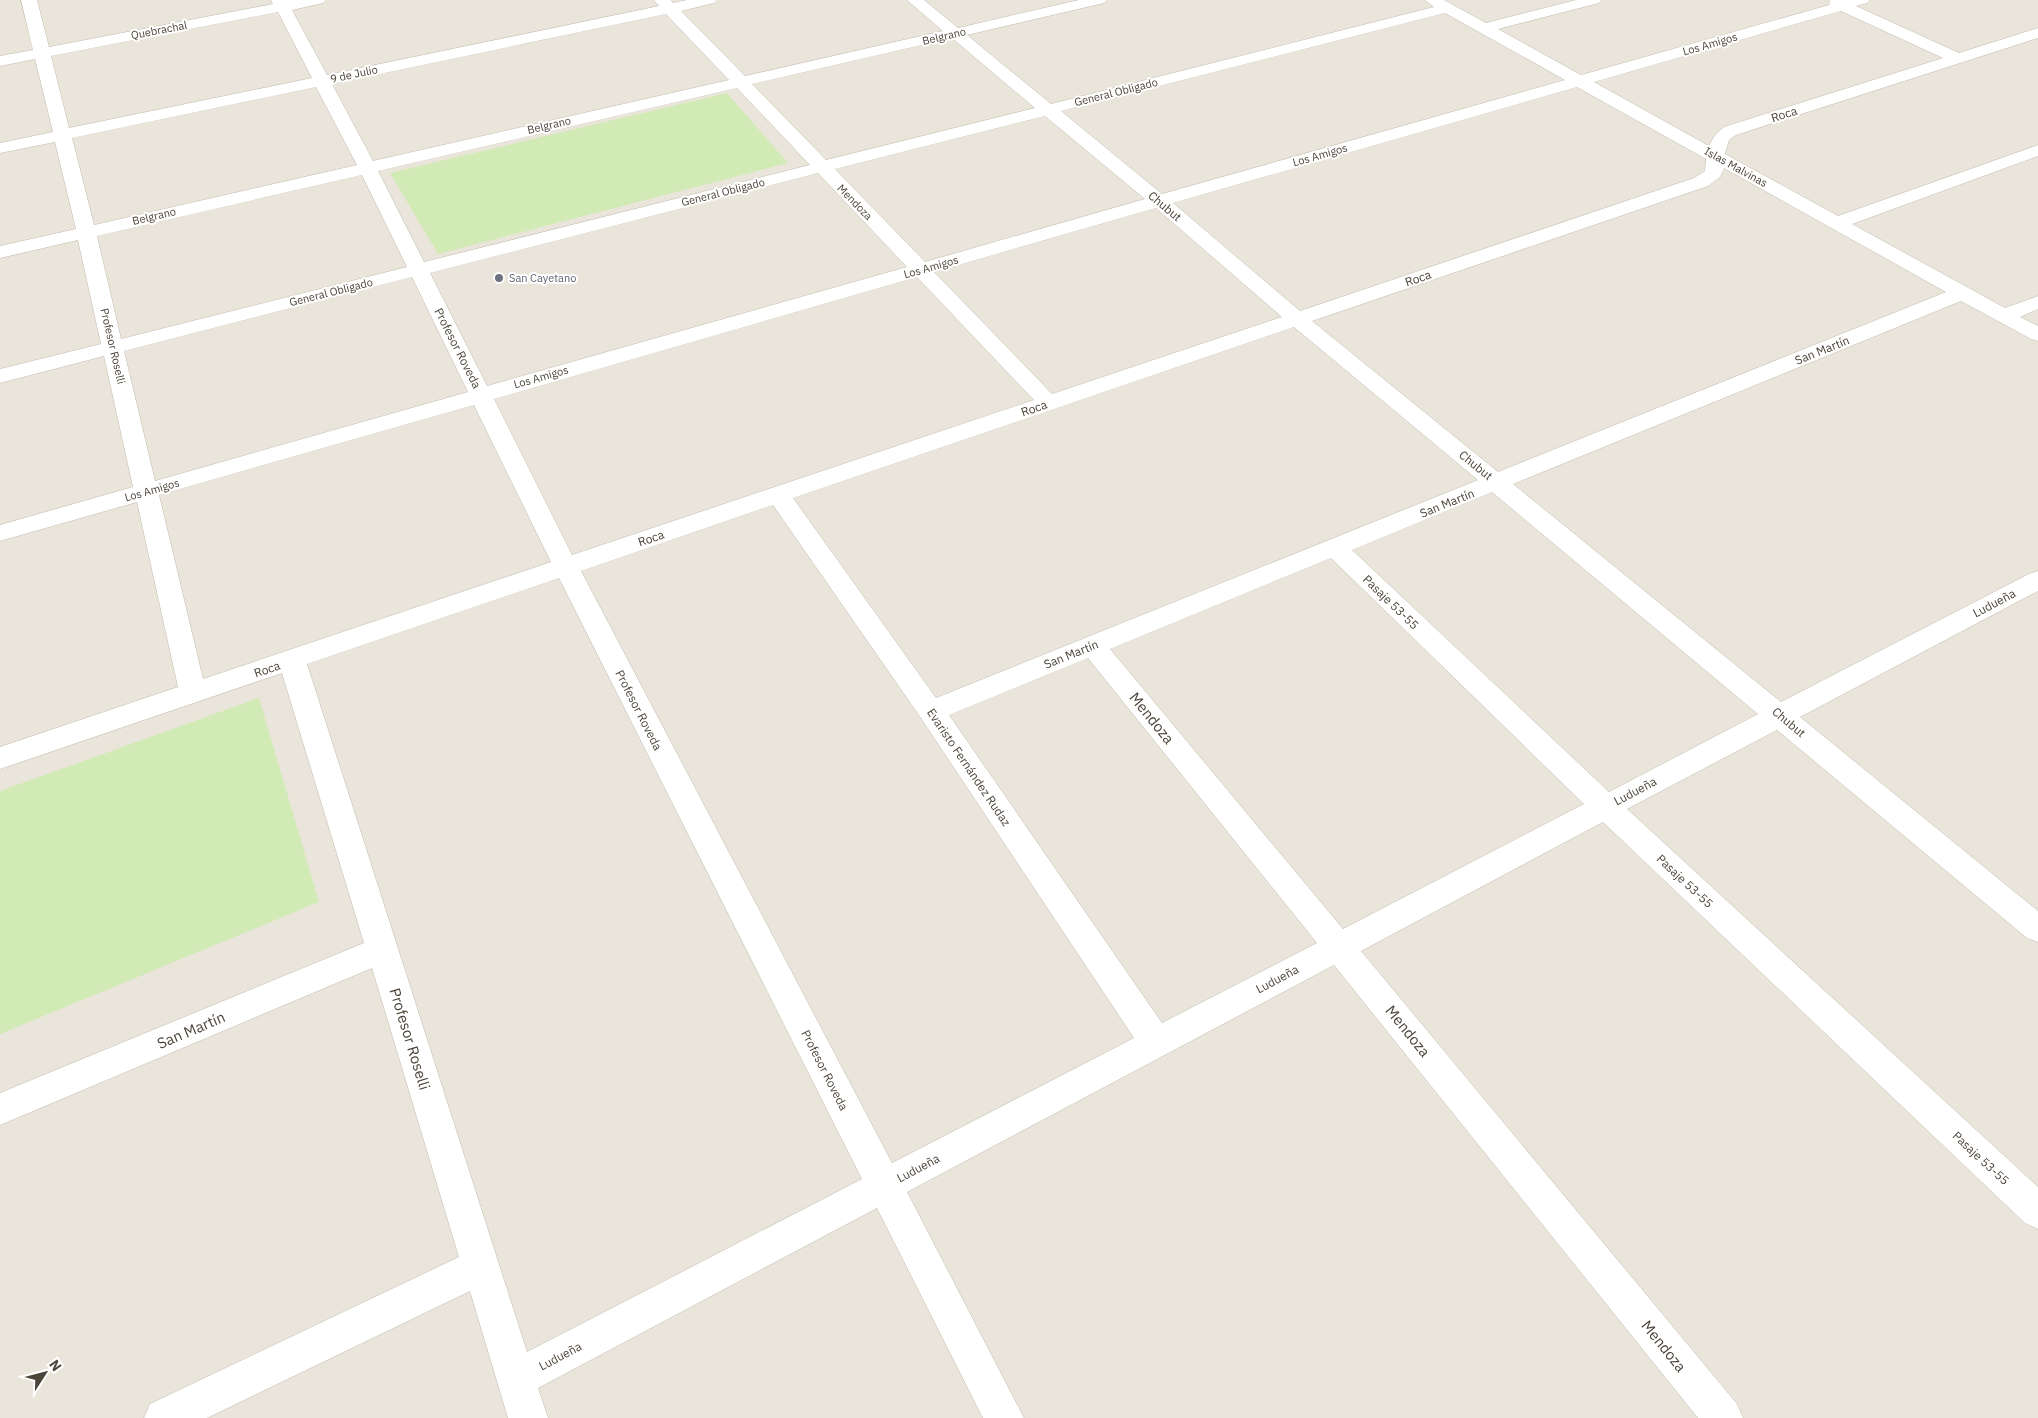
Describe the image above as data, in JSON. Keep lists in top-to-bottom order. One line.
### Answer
{"streets":{"street":["Quebrachal","Belgrano","Los Amigos","9 de Julio","General Obligado","Roca","Islas Malvinas","Mendoza","Chubut","Profesor Roselli","Profesor Roveda","San Martín","Pasaje 53-55","Ludueña","Evaristo Fernández Rudaz"]},"crossings":[["Quebrachal","Profesor Roselli"],["Quebrachal","Profesor Roveda"],["Belgrano","Mendoza"],["Belgrano","Chubut"],["Belgrano","Profesor Roselli"],["Belgrano","Profesor Roveda"],["Los Amigos","Islas Malvinas"],["Los Amigos","Mendoza"],["Los Amigos","Chubut"],["Los Amigos","Profesor Roselli"],["Los Amigos","Profesor Roveda"],["9 de Julio","Mendoza"],["9 de Julio","Profesor Roselli"],["9 de Julio","Profesor Roveda"],["General Obligado","Islas Malvinas"],["General Obligado","Mendoza"],["General Obligado","Chubut"],["General Obligado","Profesor Roselli"],["General Obligado","Profesor Roveda"],["Roca","Islas Malvinas"],["Roca","Mendoza"],["Roca","Chubut"],["Roca","Profesor Roselli"],["Roca","Profesor Roveda"],["Roca","Evaristo Fernández Rudaz"],["Islas Malvinas","San Martín"],["Mendoza","San Martín"],["Mendoza","Ludueña"],["Chubut","San Martín"],["Chubut","Ludueña"],["Profesor Roselli","San Martín"],["Profesor Roselli","Ludueña"],["Profesor Roveda","Ludueña"],["San Martín","Pasaje 53-55"],["San Martín","Evaristo Fernández Rudaz"],["Pasaje 53-55","Ludueña"],["Ludueña","Evaristo Fernández Rudaz"]],"places":["San Cayetano"],"north":"top right"}
